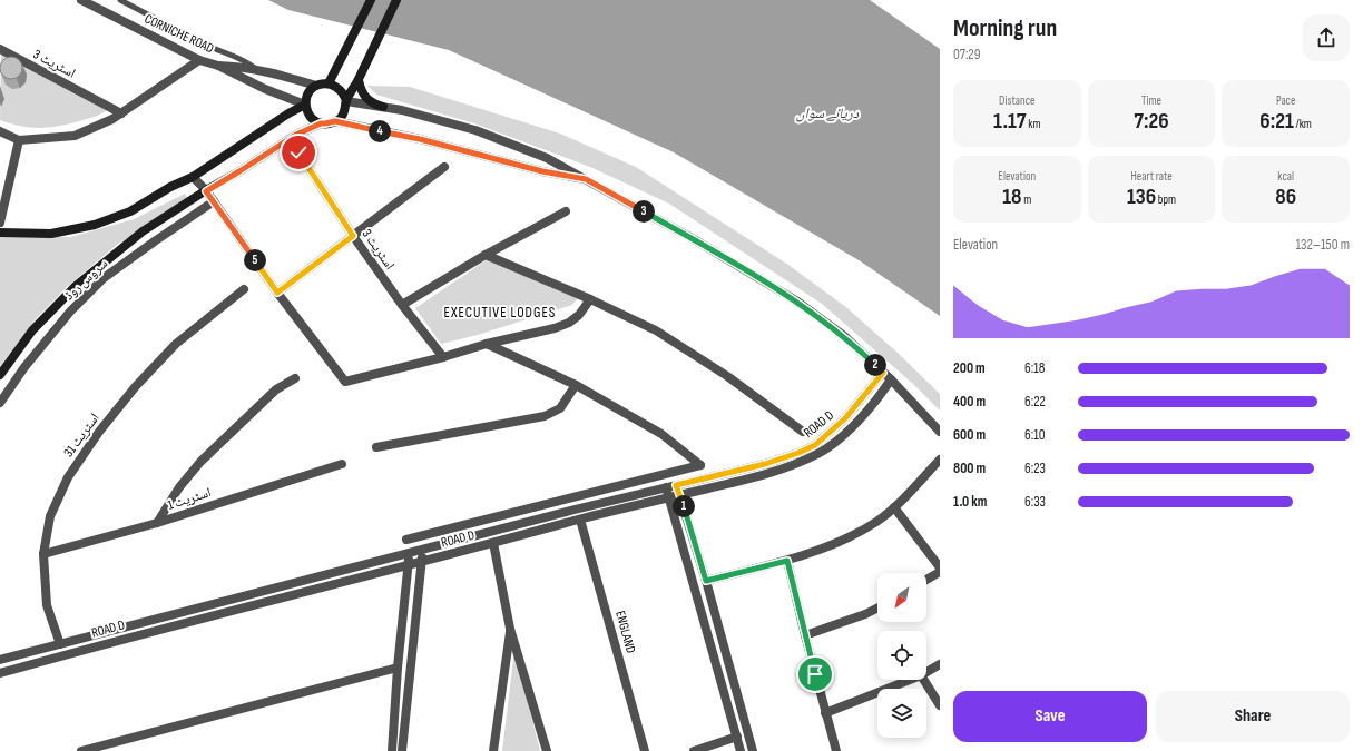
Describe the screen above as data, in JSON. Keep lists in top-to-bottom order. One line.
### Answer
{"streets":{"street":["CORNICHE ROAD","اسٹریٹ 3","سروس روڈ","ROAD D","اسٹریٹ 31","اسٹریٹ 1","ENGLAND"]},"crossings":[["ROAD D","اسٹریٹ 31"],["ROAD D","ENGLAND"],["اسٹریٹ 31","اسٹریٹ 1"]],"districts":["EXECUTIVE LODGES"],"water":["دریائے سواں"],"north":"bottom left","page":{"heading":["Morning run","07:29"],"stats":[["Distance","1.17 km"],["Time","7:26"],["Pace","6:21 /km"],["Elevation","18 m"],["Heart rate","136 bpm"],["kcal","86"]],"pins":["4","3","5","2","1"],"chart":["Elevation","132–150 m"],"list":[{"name":"200 m","note":"6:18"},{"name":"400 m","note":"6:22"},{"name":"600 m","note":"6:10"},{"name":"800 m","note":"6:23"},{"name":"1.0 km","note":"6:33"}],"buttons":["Save","Share"]}}
